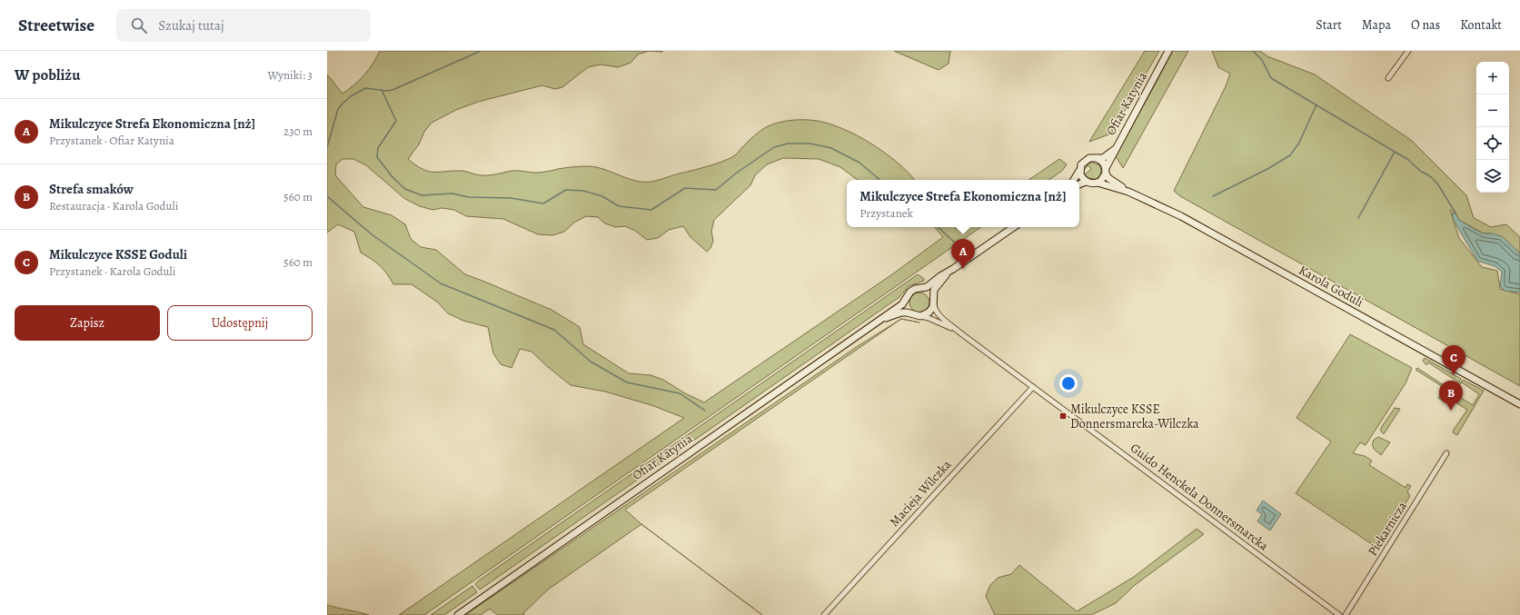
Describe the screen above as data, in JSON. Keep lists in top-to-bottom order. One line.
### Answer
{"streets":{"street":["Ofiar Katynia","Karola Goduli","Macieja Wilczka","Guido Henckela Donnersmarcka","Piekarnicza"]},"crossings":[["Ofiar Katynia","Karola Goduli"],["Ofiar Katynia","Guido Henckela Donnersmarcka"],["Macieja Wilczka","Guido Henckela Donnersmarcka"]],"places":{"transit":["Mikulczyce KSSE Donnersmarcka-Wilczka"]},"page":{"header":"Streetwise","search":"Szukaj tutaj","nav":["Start","Mapa","O nas","Kontakt"],"heading":["W pobliżu","Wyniki: 3"],"map_buttons":["+","−"],"list":[{"mark":"A","name":"Mikulczyce Strefa Ekonomiczna [nż]","note":"Przystanek · Ofiar Katynia","value":"230 m"},{"mark":"B","name":"Strefa smaków","note":"Restauracja · Karola Goduli","value":"560 m"},{"mark":"C","name":"Mikulczyce KSSE Goduli","note":"Przystanek · Karola Goduli","value":"560 m"}],"popup":["Mikulczyce Strefa Ekonomiczna [nż]","Przystanek"],"pins":["A","C","B"],"buttons":["Zapisz","Udostępnij"]}}
